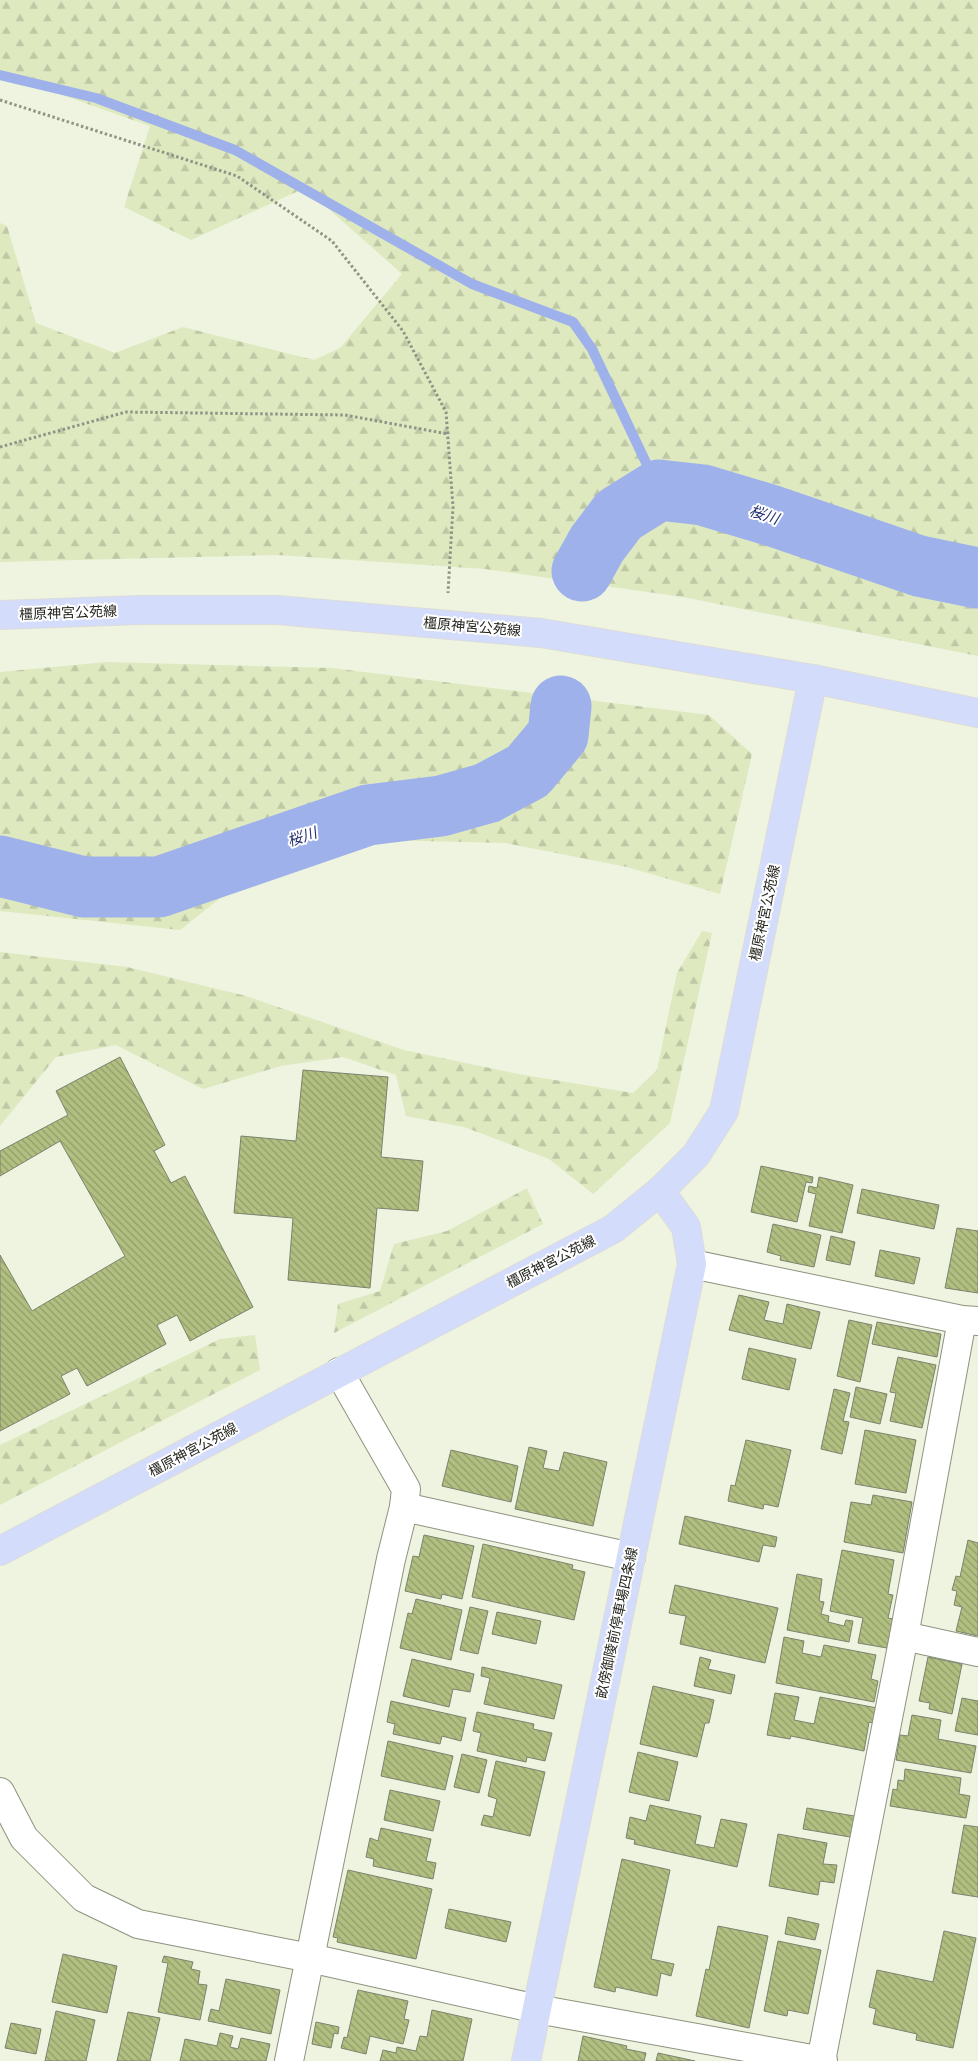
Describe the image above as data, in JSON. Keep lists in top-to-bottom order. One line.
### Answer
{"streets":{"main road":["橿原神宮公苑線","畝傍御陵前停車場四条線"]},"crossings":[["橿原神宮公苑線","畝傍御陵前停車場四条線"]],"water":["桜川"]}
